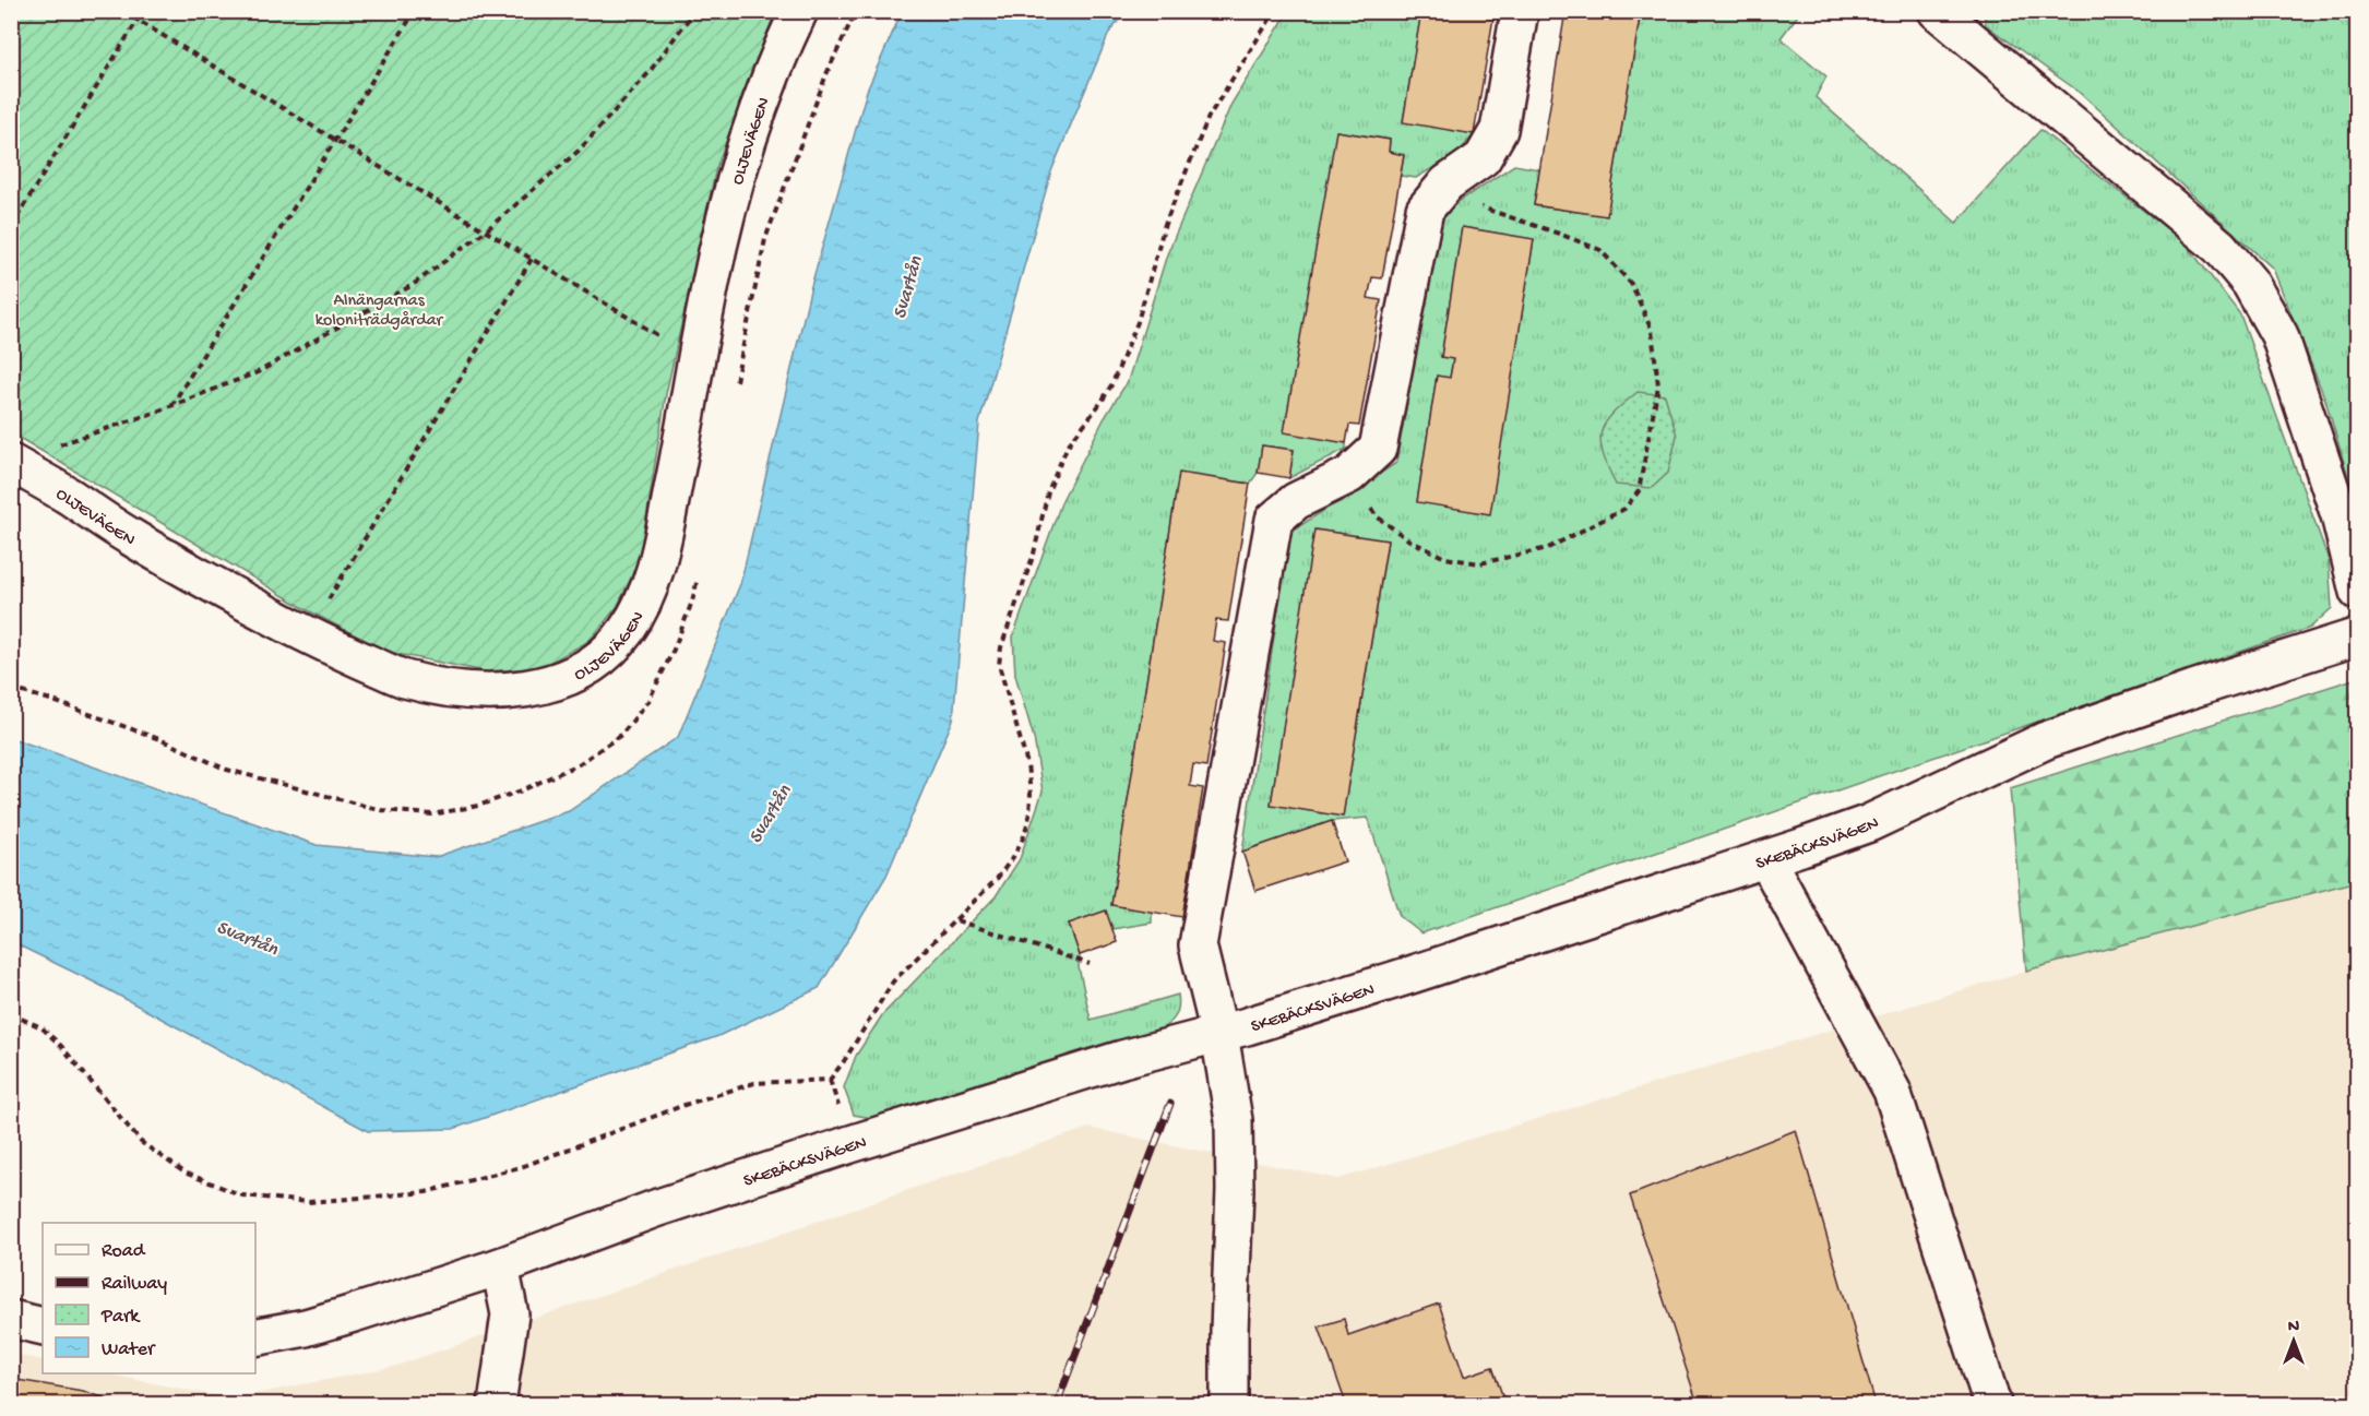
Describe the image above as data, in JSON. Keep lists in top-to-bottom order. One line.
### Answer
{"streets":{"street":["OLJEVÄGEN","SKEBÄCKSVÄGEN"]},"water":["Svartån"],"parks":["Alnängarnas koloniträdgårdar"],"legend":["Road","Railway","Park","Water"],"north":"top"}
